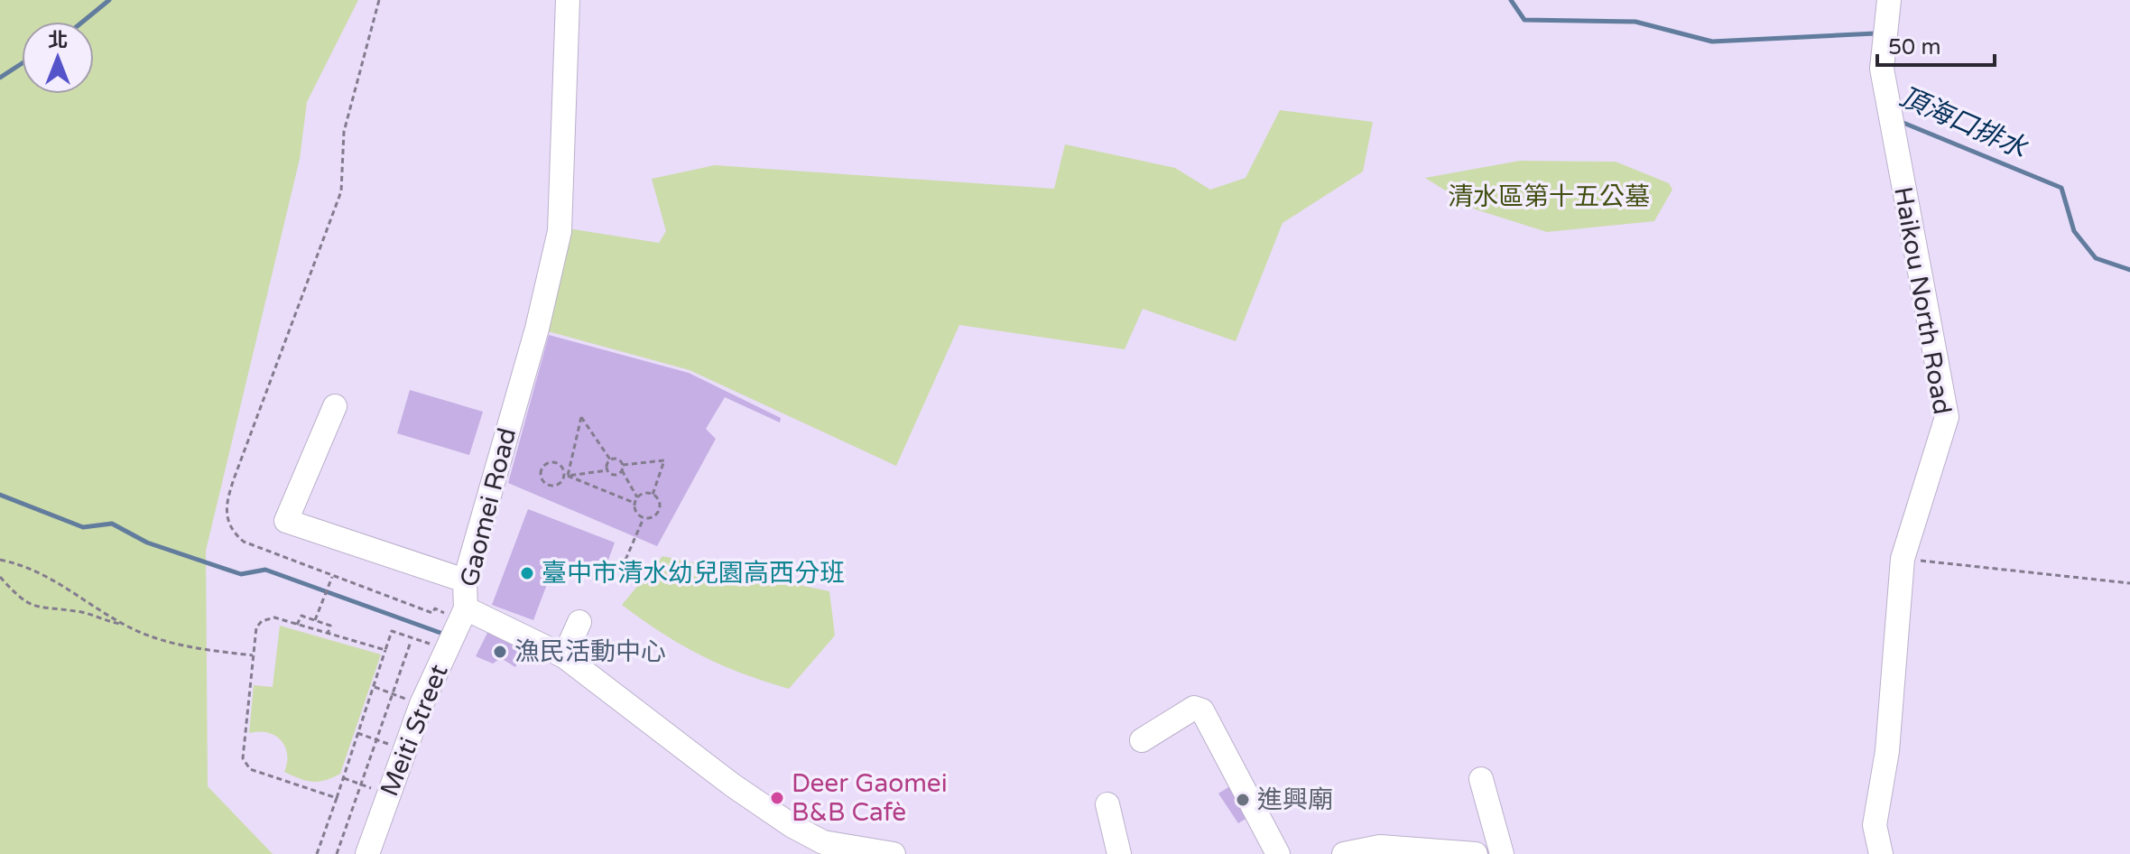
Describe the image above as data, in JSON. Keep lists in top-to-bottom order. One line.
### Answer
{"streets":{"street":["Haikou North Road","Gaomei Road","Meiti Street"]},"crossings":[["Gaomei Road","Meiti Street"]],"water":["頂海口排水"],"parks":["清水區第十五公墓"],"places":["臺中市清水幼兒園高西分班","漁民活動中心","Deer Gaomei B&B Cafè","進興廟"],"scale_bar":"50 m","north":"top"}
